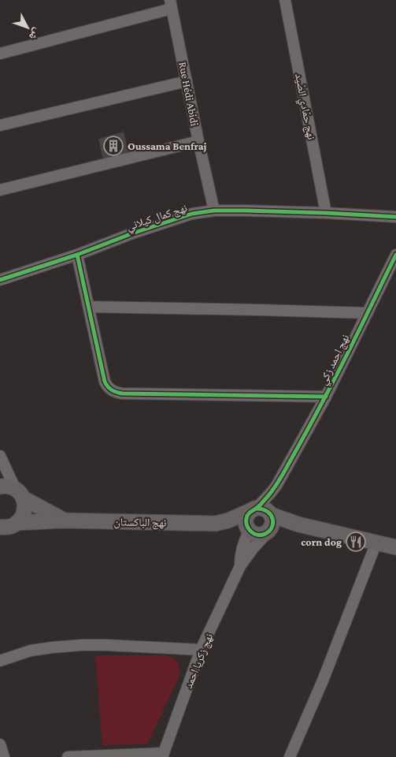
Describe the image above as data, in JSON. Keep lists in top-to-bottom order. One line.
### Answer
{"streets":{"street":["Rue Hédi Abidi","نهج حمّادي الصّيد","نهج كمال كيلاني","نهج احمد زكي","نهج الباكستان","نهج زكريا احمد"]},"crossings":[["Rue Hédi Abidi","نهج كمال كيلاني"],["نهج حمّادي الصّيد","نهج كمال كيلاني"],["نهج احمد زكي","نهج الباكستان"],["نهج احمد زكي","نهج زكريا احمد"],["نهج الباكستان","نهج زكريا احمد"]],"places":{"building":["Oussama Benfraj"],"restaurant":["corn dog"]},"north":"bottom right"}
